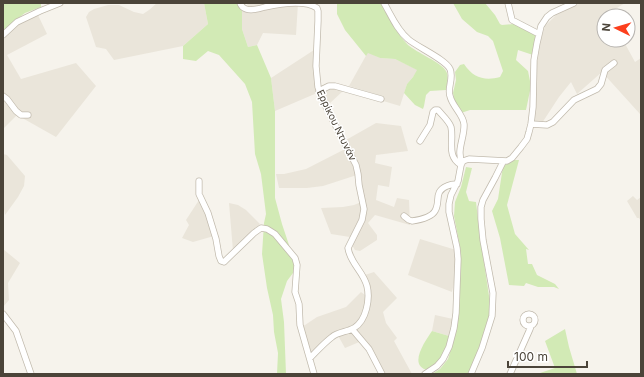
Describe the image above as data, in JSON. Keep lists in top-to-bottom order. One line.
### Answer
{"streets":{"street":["Ερρίκου Ντυνάν"]},"scale_bar":"100 m","north":"left"}
